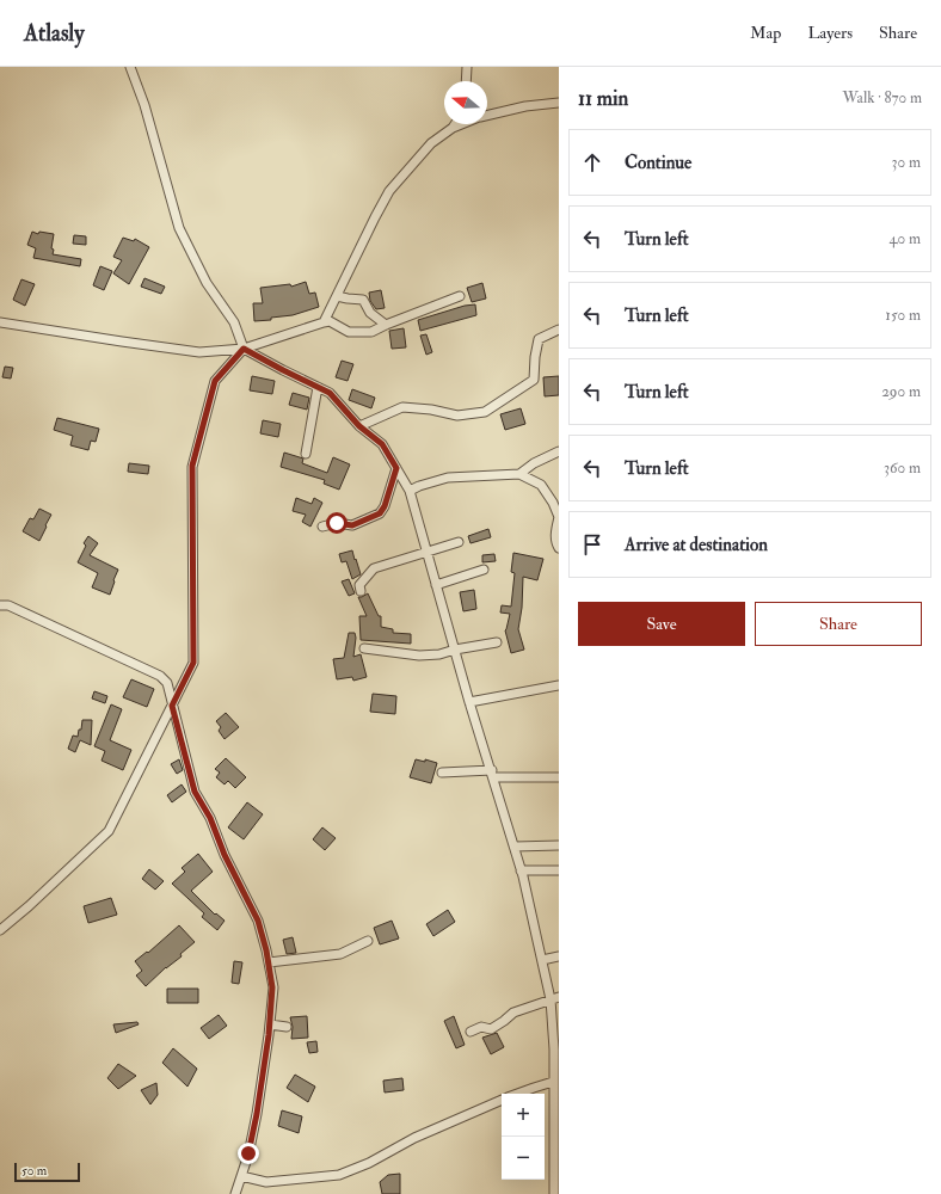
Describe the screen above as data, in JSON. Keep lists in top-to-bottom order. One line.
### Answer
{"scale_bar":"50 m","north":"left","page":{"header":"Atlasly","nav":["Map","Layers","Share"],"heading":["11 min","Walk · 870 m"],"list":[["Continue","30 m"],["Turn left","40 m"],["Turn left","150 m"],["Turn left","290 m"],["Turn left","360 m"],"Arrive at destination"],"buttons":["Save","Share"],"map_buttons":["+","−"],"scale":"50 m"}}
